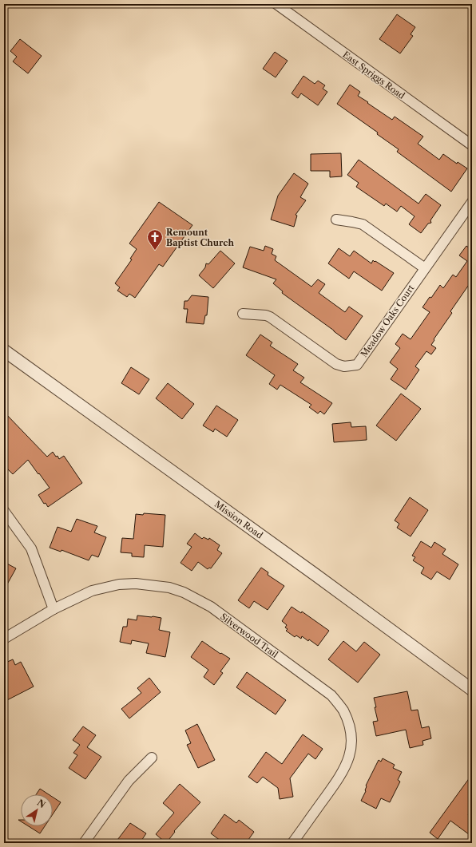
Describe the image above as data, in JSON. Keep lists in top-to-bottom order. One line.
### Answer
{"streets":{"street":["East Spriggs Road","Meadow Oaks Court","Mission Road","Silverwood Trail"]},"places":{"church":["Remount Baptist Church"]},"north":"top right"}
